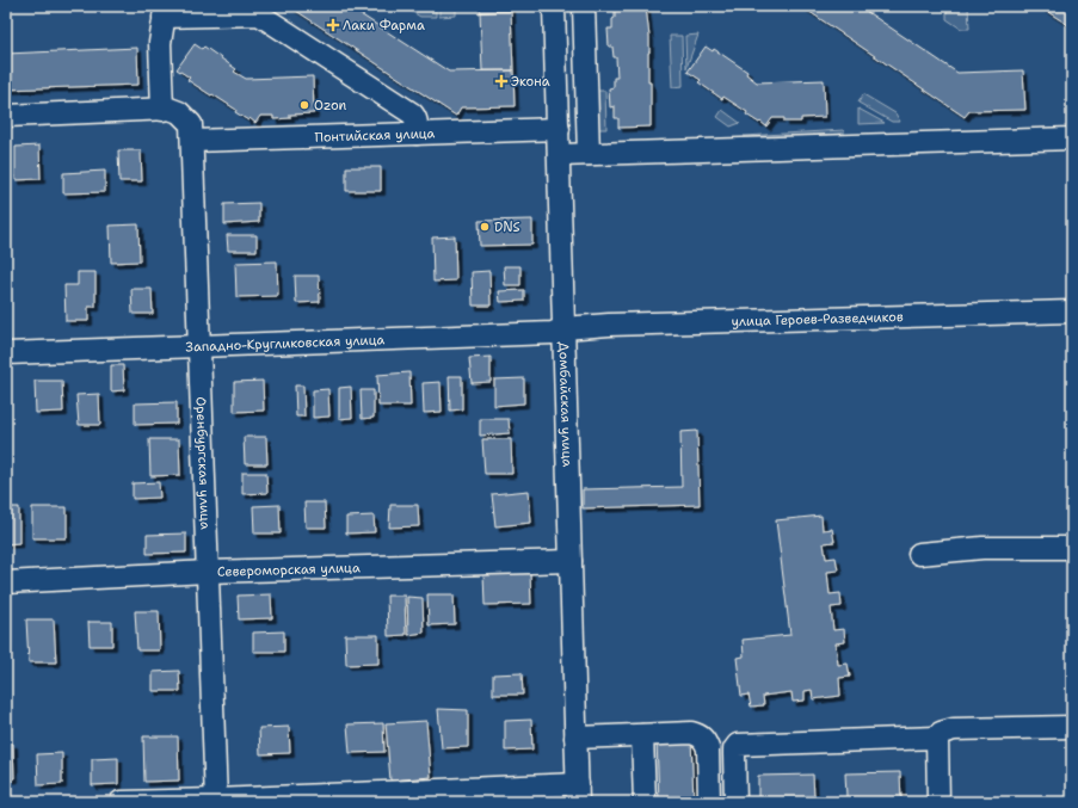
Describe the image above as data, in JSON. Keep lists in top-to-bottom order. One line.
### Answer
{"streets":{"street":["Понтийская улица","улица Героев-Разведчиков","Западно-Кругликовская улица","Домбайская улица","Оренбургская улица","Североморская улица"]},"crossings":[["Понтийская улица","Домбайская улица"],["Понтийская улица","Оренбургская улица"],["улица Героев-Разведчиков","Западно-Кругликовская улица"],["улица Героев-Разведчиков","Домбайская улица"],["Западно-Кругликовская улица","Домбайская улица"],["Западно-Кругликовская улица","Оренбургская улица"],["Домбайская улица","Североморская улица"],["Оренбургская улица","Североморская улица"]],"places":{"health":["Лаки Фарма","Экона"],"other":["Ozon","DNS"]}}
